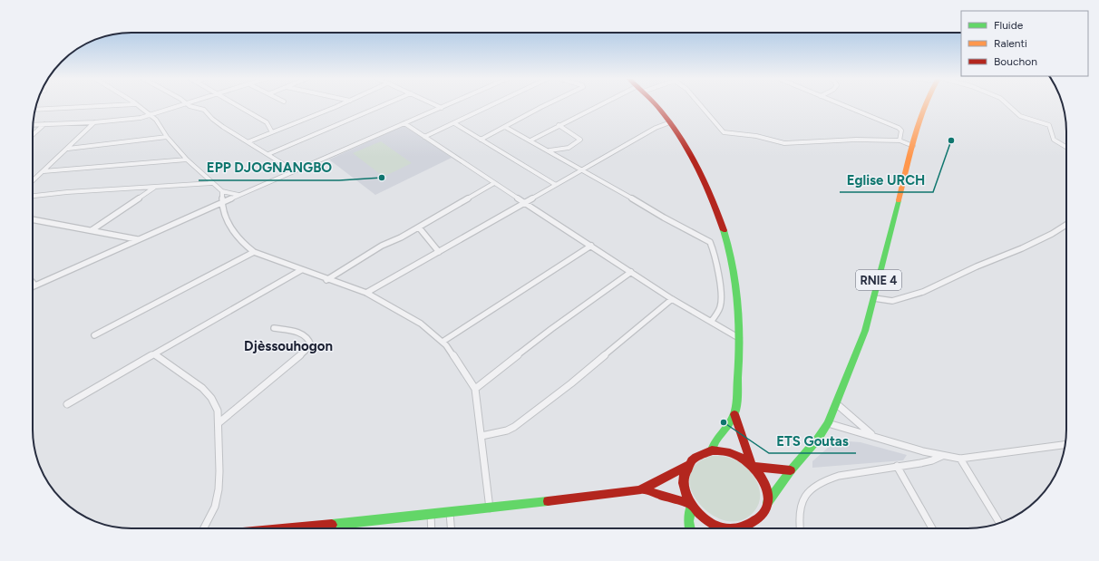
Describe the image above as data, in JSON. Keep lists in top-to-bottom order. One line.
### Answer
{"streets":{"main road":["RNIE 4"]},"districts":["Djèssouhogon"],"places":["Eglise URCH","EPP DJOGNANGBO","ETS Goutas"],"legend":["Fluide","Ralenti","Bouchon"]}
